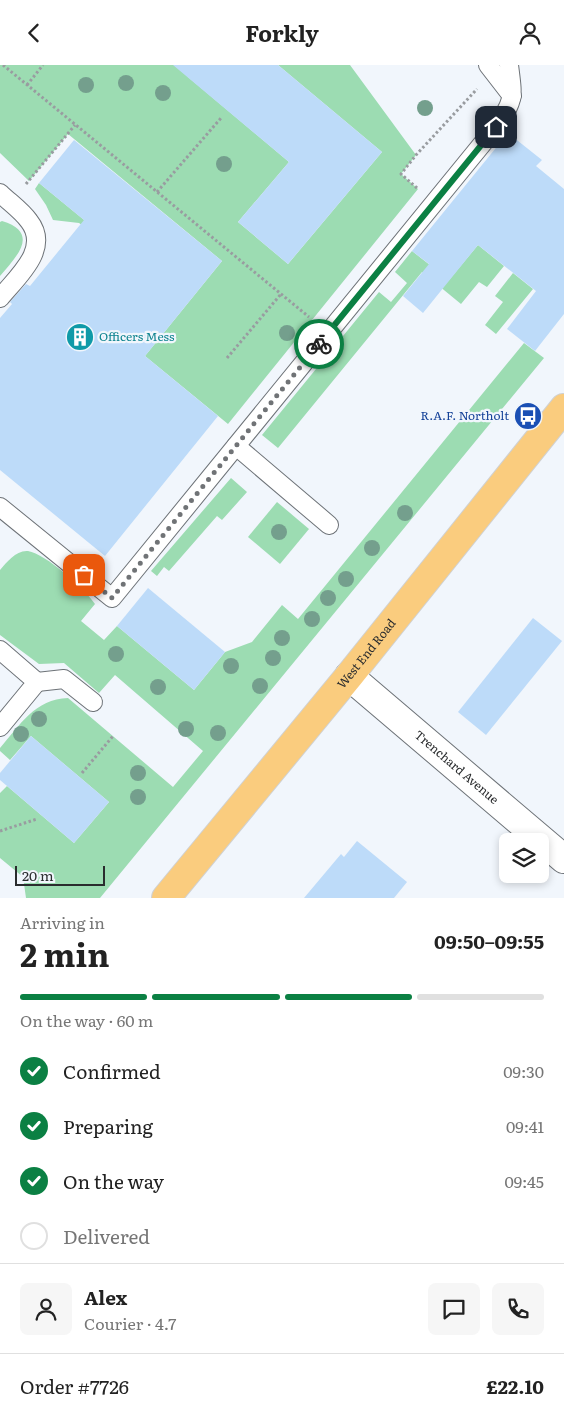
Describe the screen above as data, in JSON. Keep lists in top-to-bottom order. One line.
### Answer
{"streets":{"main road":["West End Road"],"street":["Trenchard Avenue"]},"crossings":[["West End Road","Trenchard Avenue"]],"places":{"building":["Officers Mess"],"bus stop":["R.A.F. Northolt"]},"scale_bar":"20 m","page":{"header":"Forkly","scale":"20 m","heading":["2 min","Arriving in","09:50–09:55"],"panel":["Alex","Courier · 4.7","Order #7726","£22.10"],"bar":"On the way · 60 m","list":[["Confirmed","09:30"],["Preparing","09:41"],["On the way","09:45"],"Delivered"]}}
